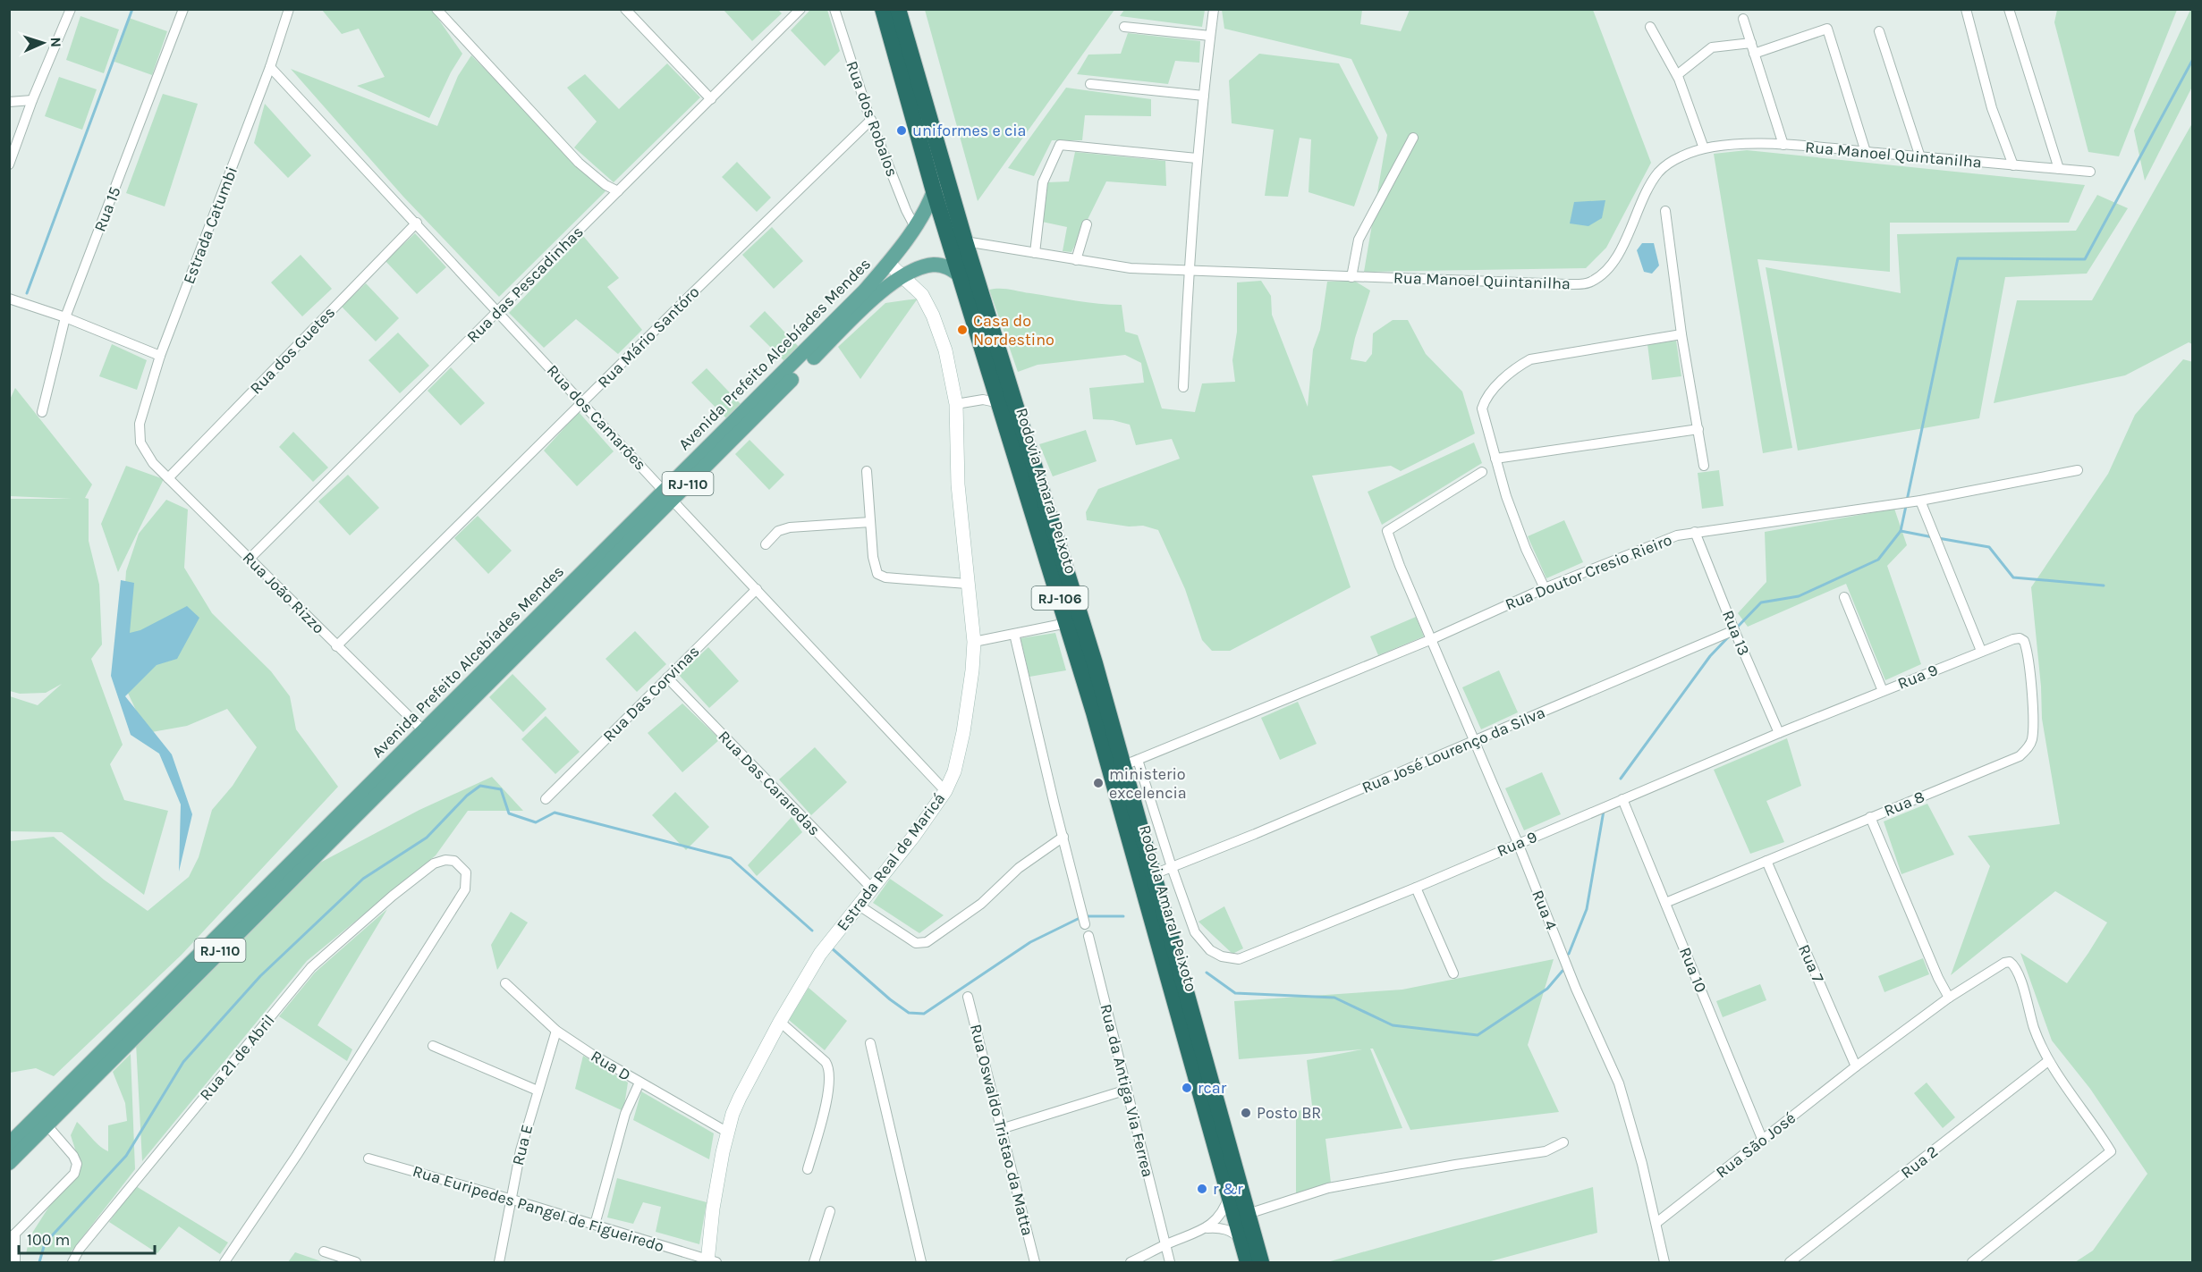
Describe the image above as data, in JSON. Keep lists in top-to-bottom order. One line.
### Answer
{"streets":{"highway":["Rodovia Amaral Peixoto","RJ-106"],"main road":["Avenida Prefeito Alcebíades Mendes","RJ-110","Estrada Real de Maricá"],"street":["Rua dos Robalos","Rua Manoel Quintanilha","Rua 15","Estrada Catumbi","Rua das Pescadinhas","Rua Mário Santóro","Rua dos Guetes","Rua dos Camarões","Rua Doutor Cresio Rieiro","Rua João Rizzo","Rua 13","Rua 9","Rua Das Corvinas","Rua José Lourenço da Silva","Rua Das Cararedas","Rua 8","Rua 4","Rua 7","Rua 10","Rua 21 de Abril","Rua D","Rua da Antiga Via Ferrea","Rua Oswaldo Tristao da Matta","Rua E","Rua São José","Rua 2","Rua Euripedes Pangel de Figueiredo"]},"crossings":[["Rua dos Robalos","Rua Mário Santóro"],["Rua dos Robalos","Avenida Prefeito Alcebíades Mendes"],["Rua Manoel Quintanilha","Rodovia Amaral Peixoto"],["Estrada Catumbi","Rua dos Camarões"],["Estrada Catumbi","Rua João Rizzo"],["Rua das Pescadinhas","Rua dos Camarões"],["Rua das Pescadinhas","Rua João Rizzo"],["Rua Mário Santóro","Rua dos Camarões"],["Rua Mário Santóro","Rua João Rizzo"],["Rua dos Guetes","Rua dos Camarões"],["Rua dos Guetes","Rua João Rizzo"],["Avenida Prefeito Alcebíades Mendes","Rua dos Camarões"],["Avenida Prefeito Alcebíades Mendes","Rodovia Amaral Peixoto"],["Avenida Prefeito Alcebíades Mendes","Rua João Rizzo"],["Avenida Prefeito Alcebíades Mendes","Estrada Real de Maricá"],["Rua dos Camarões","Rua Das Corvinas"],["Rua dos Camarões","Estrada Real de Maricá"],["Rodovia Amaral Peixoto","Rua Doutor Cresio Rieiro"],["Rodovia Amaral Peixoto","Rua 9"],["Rodovia Amaral Peixoto","Rua José Lourenço da Silva"],["Rua Doutor Cresio Rieiro","Rua 13"],["Rua Doutor Cresio Rieiro","Rua 9"],["Rua Doutor Cresio Rieiro","Rua 4"],["Rua 13","Rua 9"],["Rua 13","Rua José Lourenço da Silva"],["Rua 9","Rua José Lourenço da Silva"],["Rua 9","Rua 8"],["Rua 9","Rua 4"],["Rua 9","Rua 10"],["Rua Das Corvinas","Rua Das Cararedas"],["Rua José Lourenço da Silva","Rua 4"],["Rua Das Cararedas","Estrada Real de Maricá"],["Rua 8","Rua 7"],["Rua 8","Rua 10"],["Estrada Real de Maricá","Rua D"],["Estrada Real de Maricá","Rua Euripedes Pangel de Figueiredo"],["Rua 4","Rua São José"],["Rua 7","Rua São José"],["Rua 10","Rua São José"],["Rua D","Rua E"],["Rua E","Rua Euripedes Pangel de Figueiredo"],["Rua São José","Rua 2"]],"places":["uniformes e cia","Casa do Nordestino","ministerio excelencia","rcar","Posto BR","r &r"],"scale_bar":"100 m","north":"right"}
